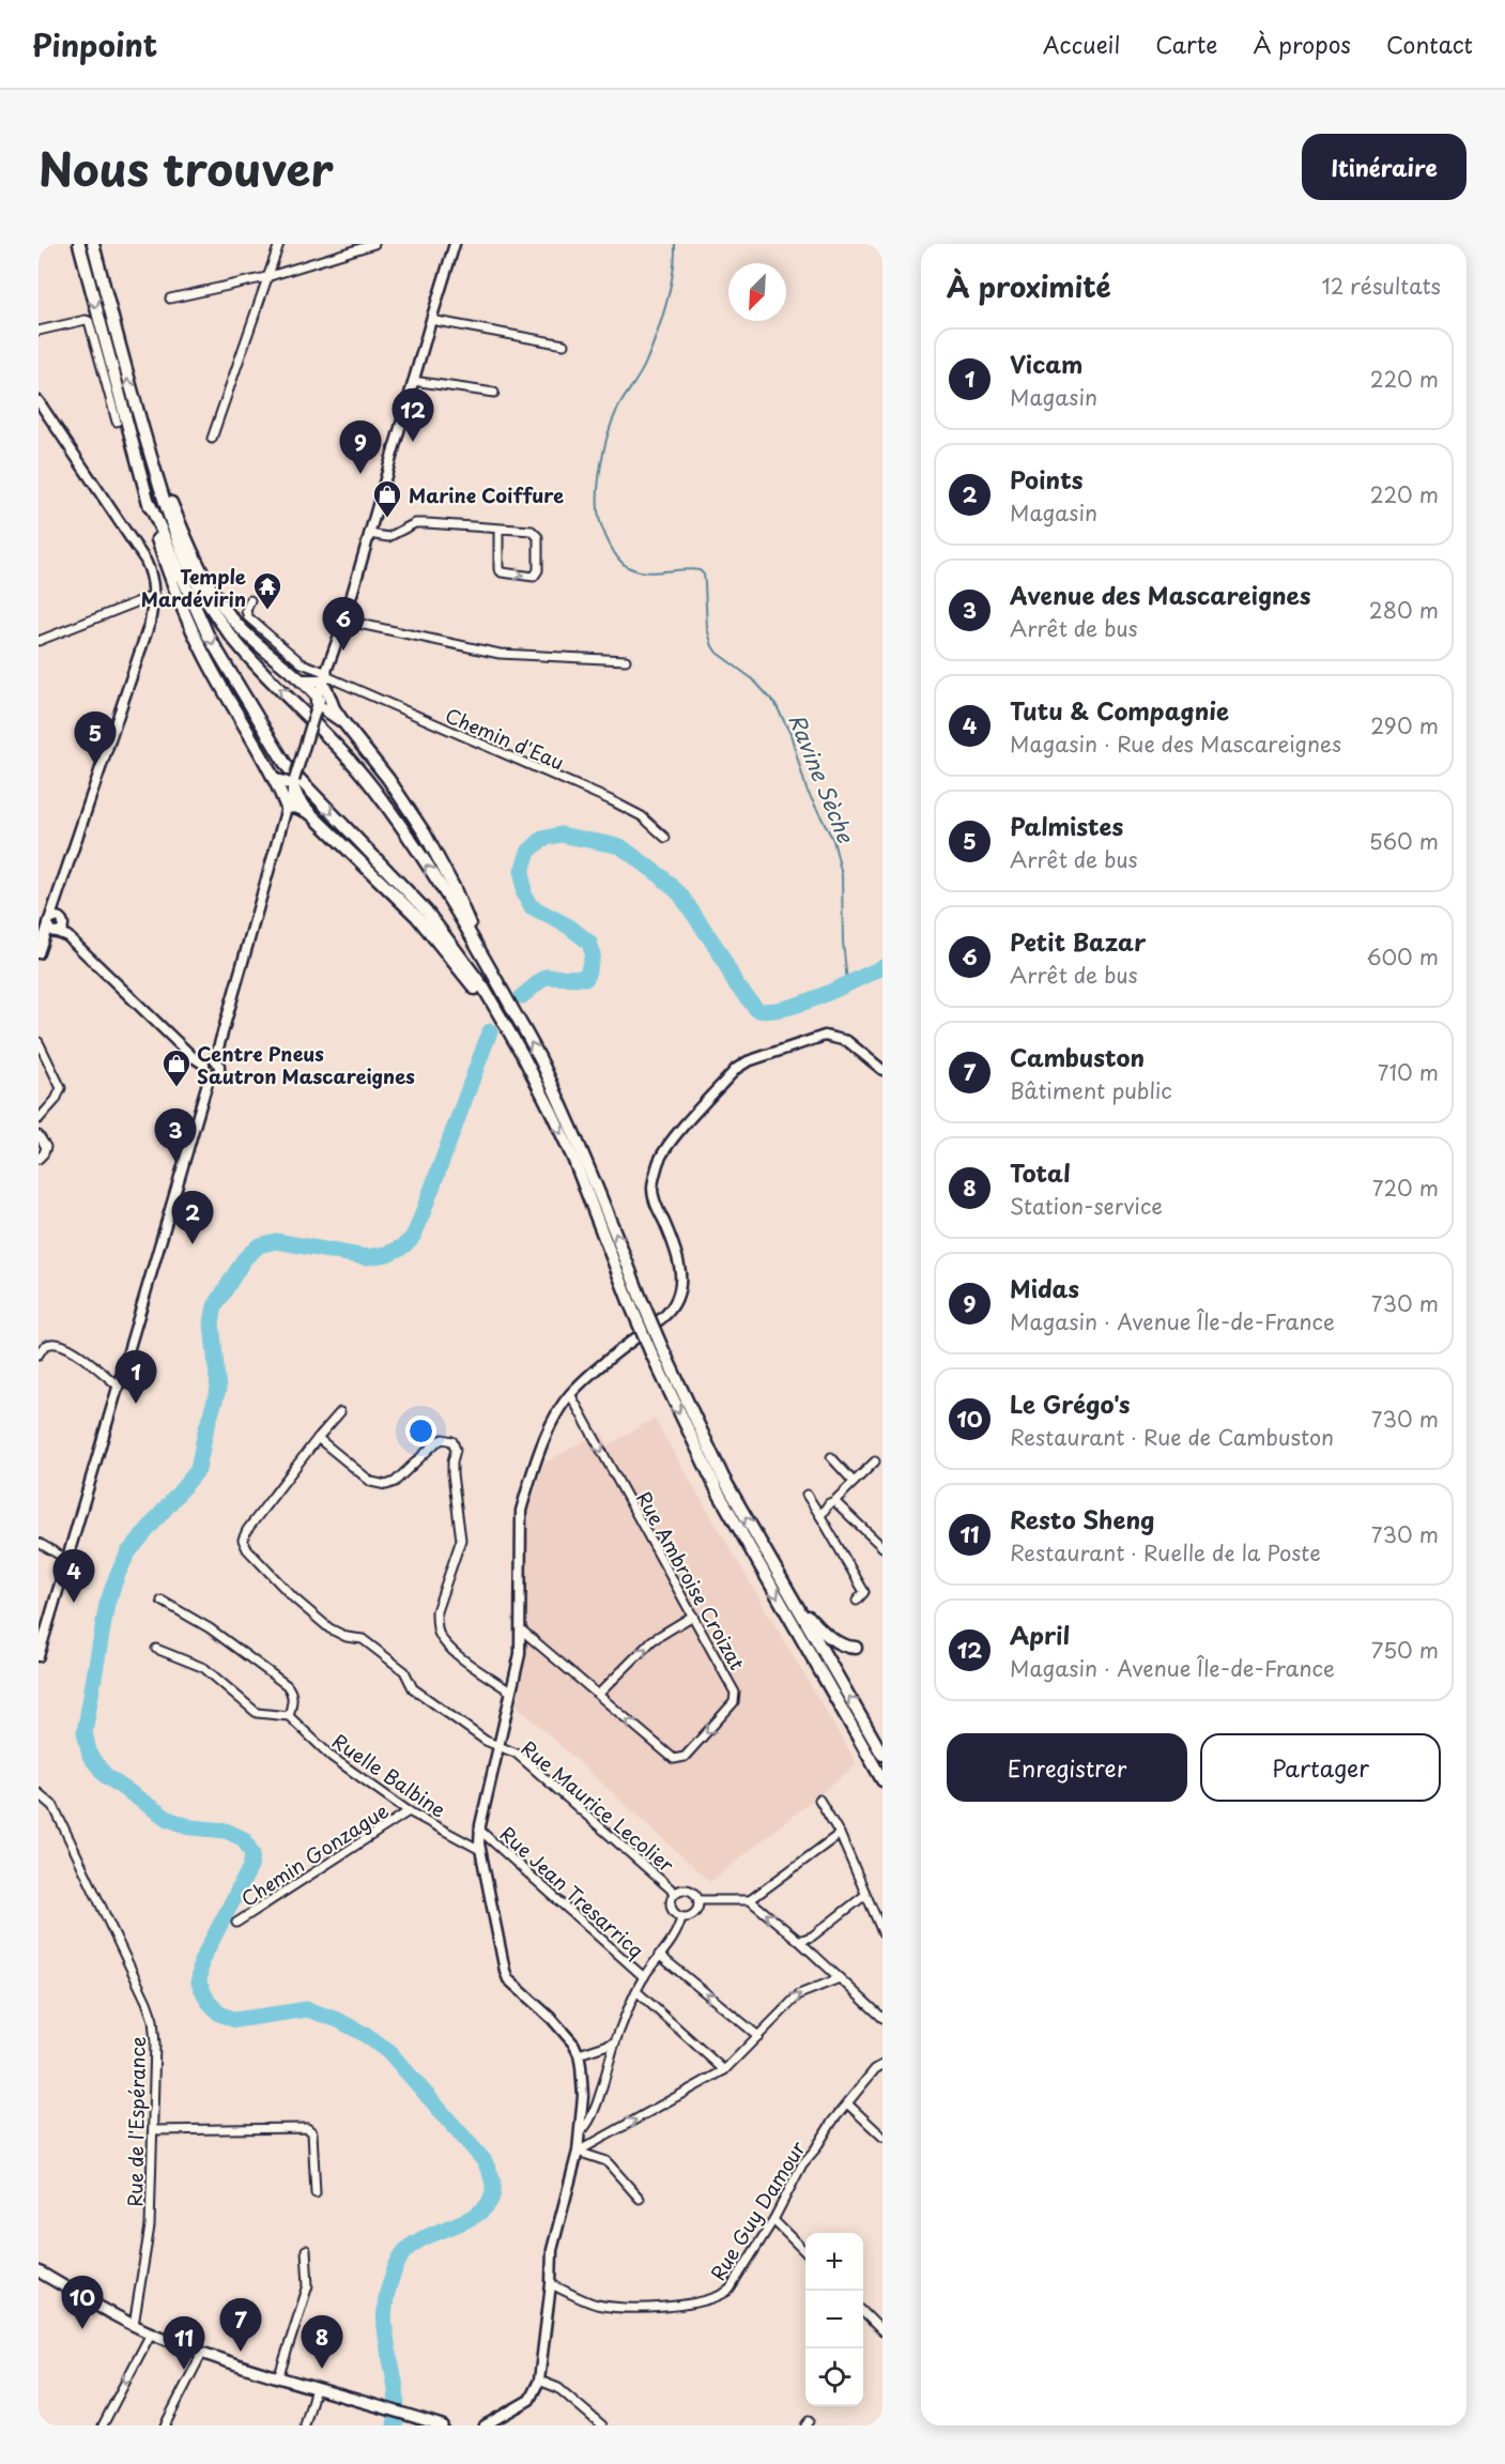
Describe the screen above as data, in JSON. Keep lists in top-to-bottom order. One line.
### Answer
{"streets":{"street":["Chemin d'Eau","Rue Ambroise Croizat","Ruelle Balbine","Rue Maurice Lecolier","Chemin Gonzague","Rue Jean Tresarricq","Rue de l'Espérance","Rue Guy Damour"]},"crossings":[["Ruelle Balbine","Chemin Gonzague"]],"water":["Ravine Sèche"],"places":{"shop":["Marine Coiffure","Centre Pneus Sautron Mascareignes"],"temple":["Temple Mardévirin"]},"north":"bottom left","page":{"header":"Pinpoint","nav":["Accueil","Carte","À propos","Contact"],"title":"Nous trouver","buttons":["Itinéraire",["Enregistrer","Partager"]],"heading":["À proximité","12 résultats"],"list":[{"mark":"1","name":"Vicam","note":"Magasin","value":"220 m"},{"mark":"2","name":"Points","note":"Magasin","value":"220 m"},{"mark":"3","name":"Avenue des Mascareignes","note":"Arrêt de bus","value":"280 m"},{"mark":"4","name":"Tutu & Compagnie","note":"Magasin · Rue des Mascareignes","value":"290 m"},{"mark":"5","name":"Palmistes","note":"Arrêt de bus","value":"560 m"},{"mark":"6","name":"Petit Bazar","note":"Arrêt de bus","value":"600 m"},{"mark":"7","name":"Cambuston","note":"Bâtiment public","value":"710 m"},{"mark":"8","name":"Total","note":"Station-service","value":"720 m"},{"mark":"9","name":"Midas","note":"Magasin · Avenue Île-de-France","value":"730 m"},{"mark":"10","name":"Le Grégo's","note":"Restaurant · Rue de Cambuston","value":"730 m"},{"mark":"11","name":"Resto Sheng","note":"Restaurant · Ruelle de la Poste","value":"730 m"},{"mark":"12","name":"April","note":"Magasin · Avenue Île-de-France","value":"750 m"}],"pins":["12","9","6","5","3","2","1","4","10","7","8","11"],"map_buttons":["+","−"]}}
